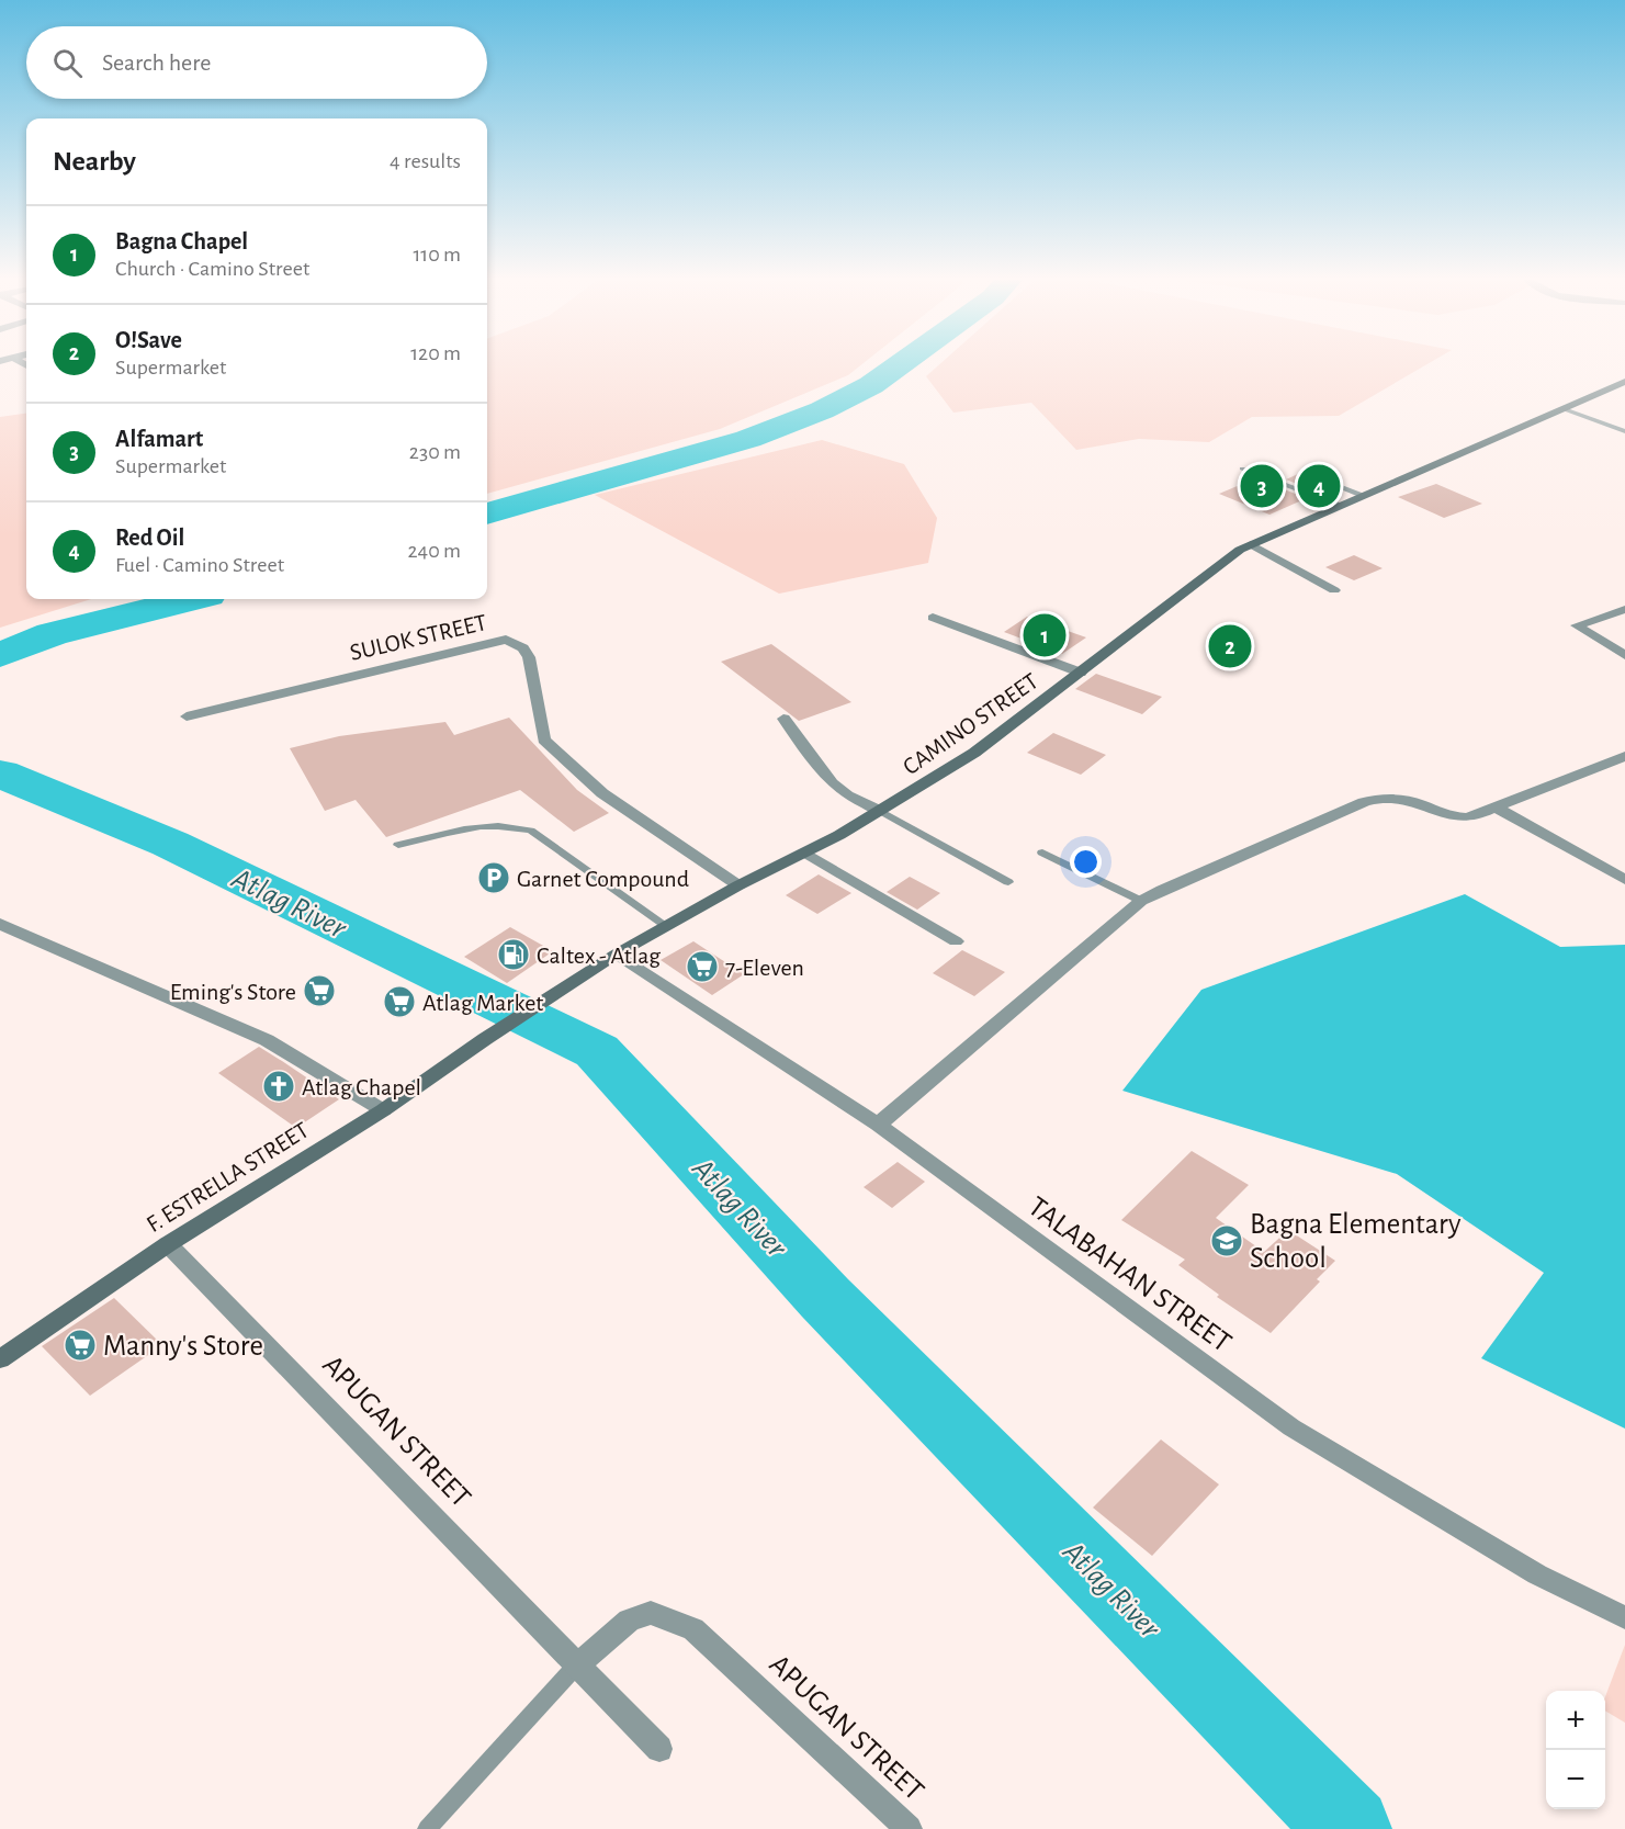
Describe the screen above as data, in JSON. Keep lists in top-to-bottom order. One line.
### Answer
{"streets":{"main road":["CAMINO STREET","F. ESTRELLA STREET"],"street":["SULOK STREET","TALABAHAN STREET","APUGAN STREET"]},"crossings":[["SULOK STREET","CAMINO STREET"],["CAMINO STREET","F. ESTRELLA STREET"],["CAMINO STREET","TALABAHAN STREET"],["F. ESTRELLA STREET","APUGAN STREET"]],"water":["Atlag River"],"places":{"parking":["Garnet Compound"],"fuel station":["Caltex - Atlag"],"supermarket":["7-Eleven","Eming's Store","Atlag Market","Manny's Store"],"church":["Atlag Chapel"],"school or university":["Bagna Elementary School"]},"page":{"search":"Search here","heading":["Nearby","4 results"],"list":[{"mark":"1","name":"Bagna Chapel","note":"Church · Camino Street","value":"110 m"},{"mark":"2","name":"O!Save","note":"Supermarket","value":"120 m"},{"mark":"3","name":"Alfamart","note":"Supermarket","value":"230 m"},{"mark":"4","name":"Red Oil","note":"Fuel · Camino Street","value":"240 m"}],"pins":["3","4","1","2"],"map_buttons":["+","−"]}}
